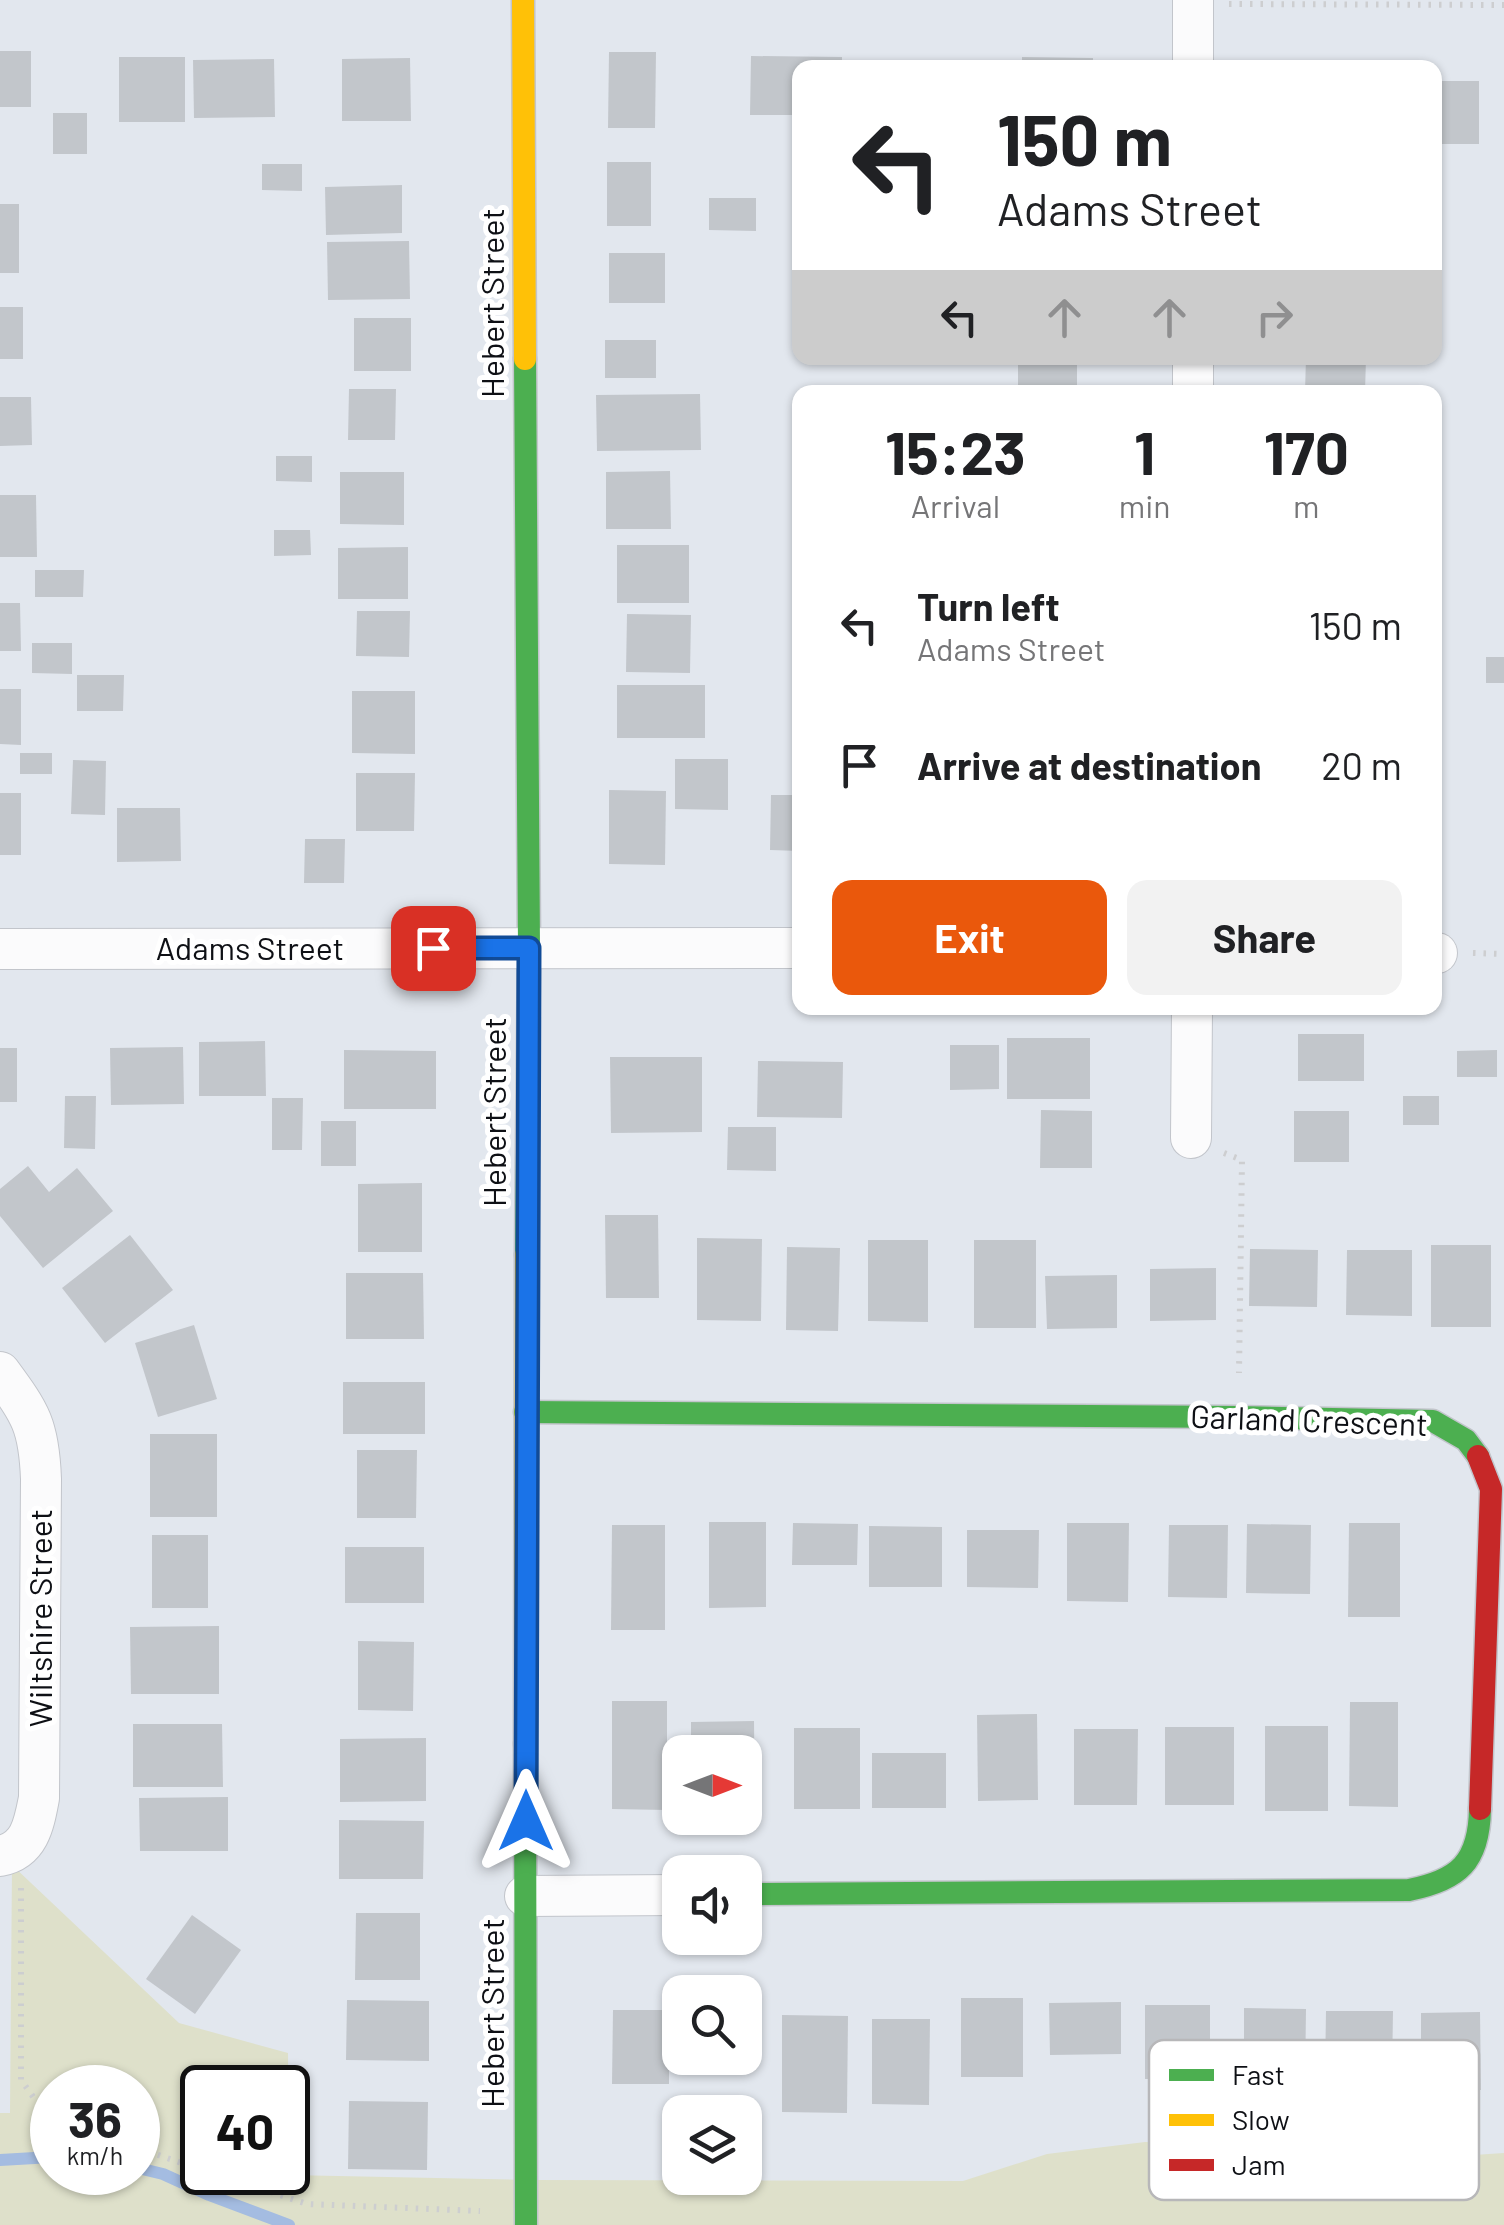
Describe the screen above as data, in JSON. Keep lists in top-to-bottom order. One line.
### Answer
{"streets":{"street":["Hebert Street","Adams Street","Garland Crescent","Wiltshire Street"]},"crossings":[["Hebert Street","Adams Street"],["Hebert Street","Garland Crescent"]],"legend":["Fast","Slow","Jam"],"north":"right","page":{"turn":["150 m","Adams Street"],"eta":["15:23","Arrival","1","min","170","m"],"list":[{"name":"Turn left","note":"Adams Street","value":"150 m"},{"name":"Arrive at destination","value":"20 m"}],"buttons":["Exit","Share"],"speed":"36 km/h","limit":"40"}}
